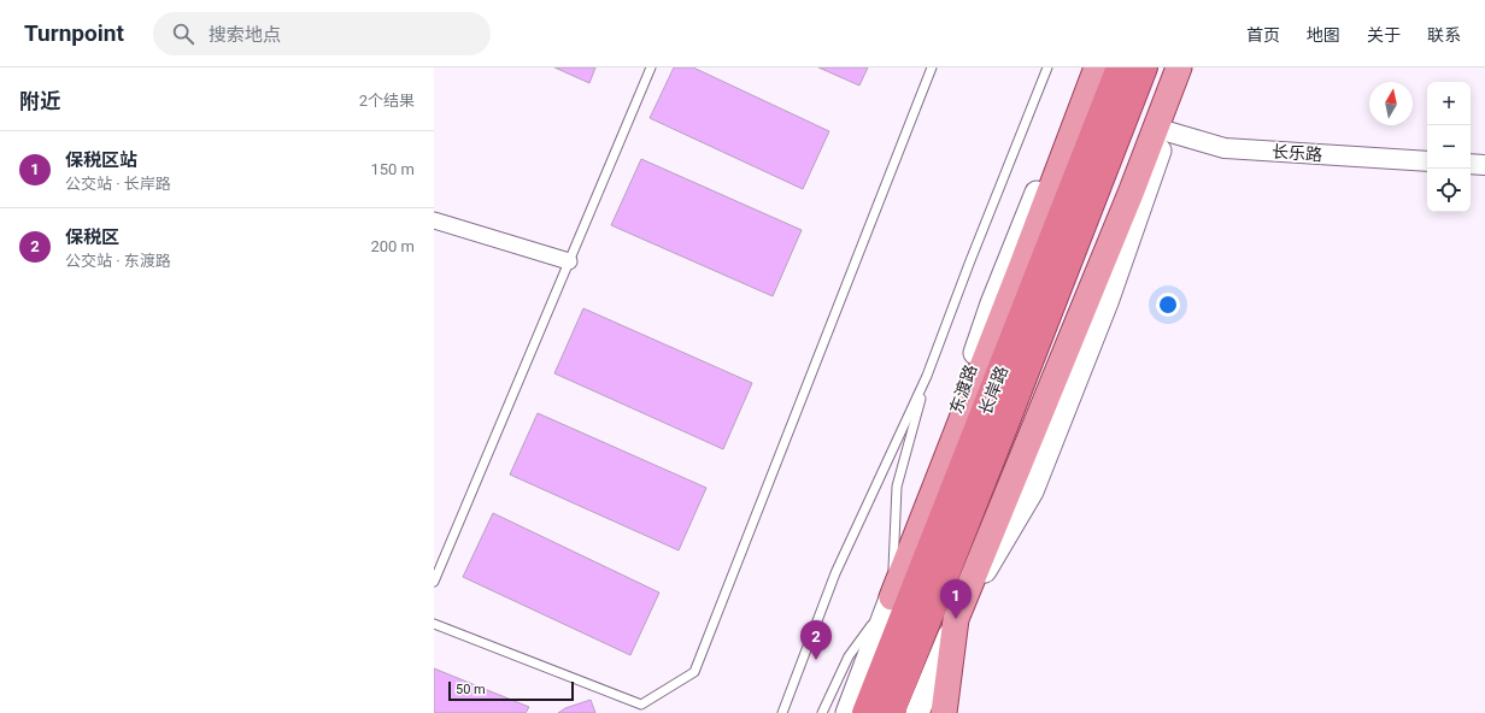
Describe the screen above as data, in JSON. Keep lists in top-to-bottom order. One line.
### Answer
{"streets":{"highway":["长岸路"],"main road":["东渡路"],"street":["长乐路"]},"scale_bar":"50 m","north":"top","page":{"header":"Turnpoint","search":"搜索地点","nav":["首页","地图","关于","联系"],"heading":["附近","2个结果"],"map_buttons":["+","−"],"list":[{"mark":"1","name":"保税区站","note":"公交站 · 长岸路","value":"150 m"},{"mark":"2","name":"保税区","note":"公交站 · 东渡路","value":"200 m"}],"pins":["1","2"],"scale":"50 m"}}
